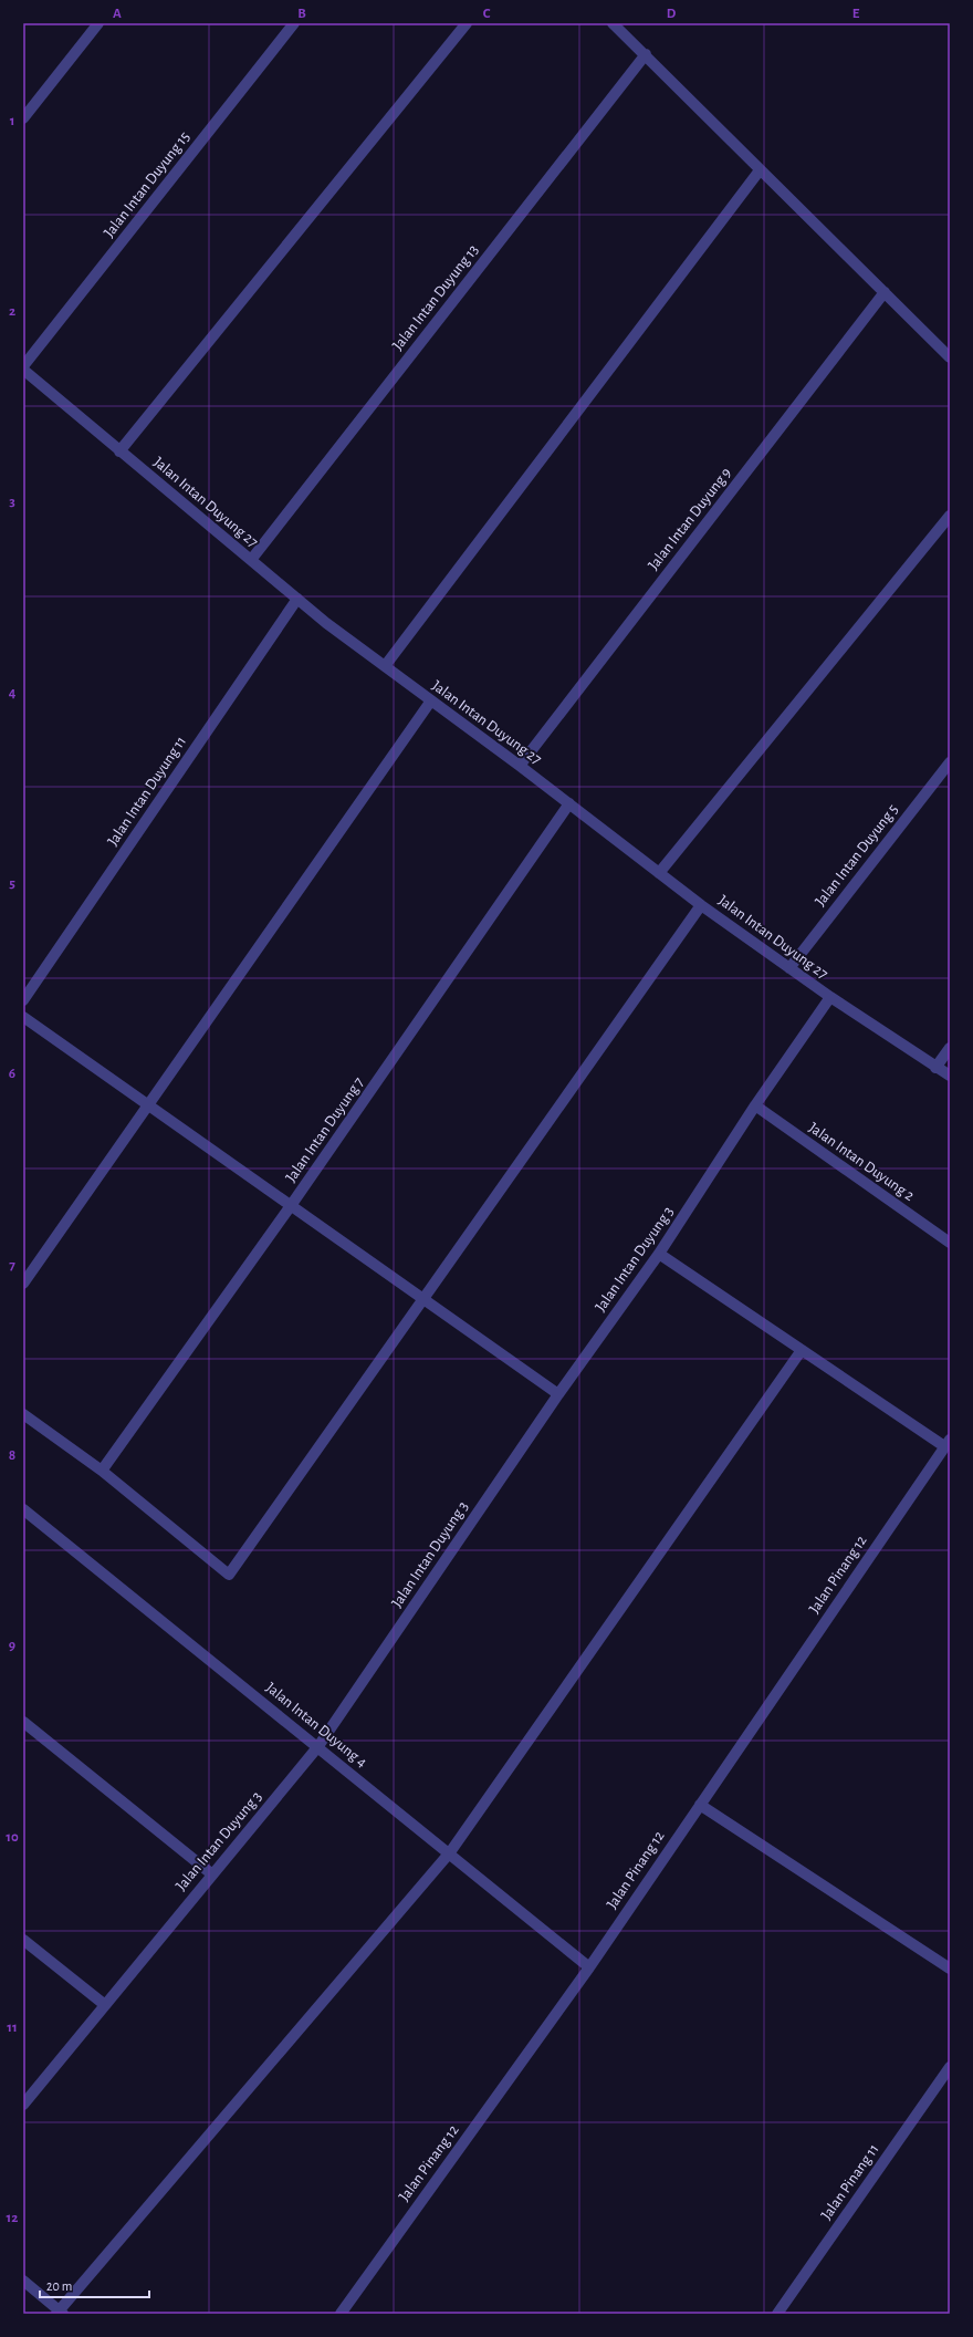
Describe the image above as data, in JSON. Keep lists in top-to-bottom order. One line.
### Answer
{"streets":{"street":["Jalan Intan Duyung 15","Jalan Intan Duyung 13","Jalan Intan Duyung 27","Jalan Intan Duyung 9","Jalan Intan Duyung 11","Jalan Intan Duyung 5","Jalan Intan Duyung 7","Jalan Intan Duyung 2","Jalan Intan Duyung 3","Jalan Pinang 12","Jalan Intan Duyung 4","Jalan Pinang 11"]},"crossings":[["Jalan Intan Duyung 13","Jalan Intan Duyung 27"],["Jalan Intan Duyung 27","Jalan Intan Duyung 9"],["Jalan Intan Duyung 27","Jalan Intan Duyung 11"],["Jalan Intan Duyung 27","Jalan Intan Duyung 5"],["Jalan Intan Duyung 27","Jalan Intan Duyung 7"],["Jalan Intan Duyung 27","Jalan Intan Duyung 3"],["Jalan Intan Duyung 2","Jalan Intan Duyung 3"],["Jalan Intan Duyung 3","Jalan Intan Duyung 4"],["Jalan Pinang 12","Jalan Intan Duyung 4"]],"scale_bar":"20 m","grid":{"columns":["A","B","C","D","E"],"rows":["1","2","3","4","5","6","7","8","9","10","11","12"]}}
